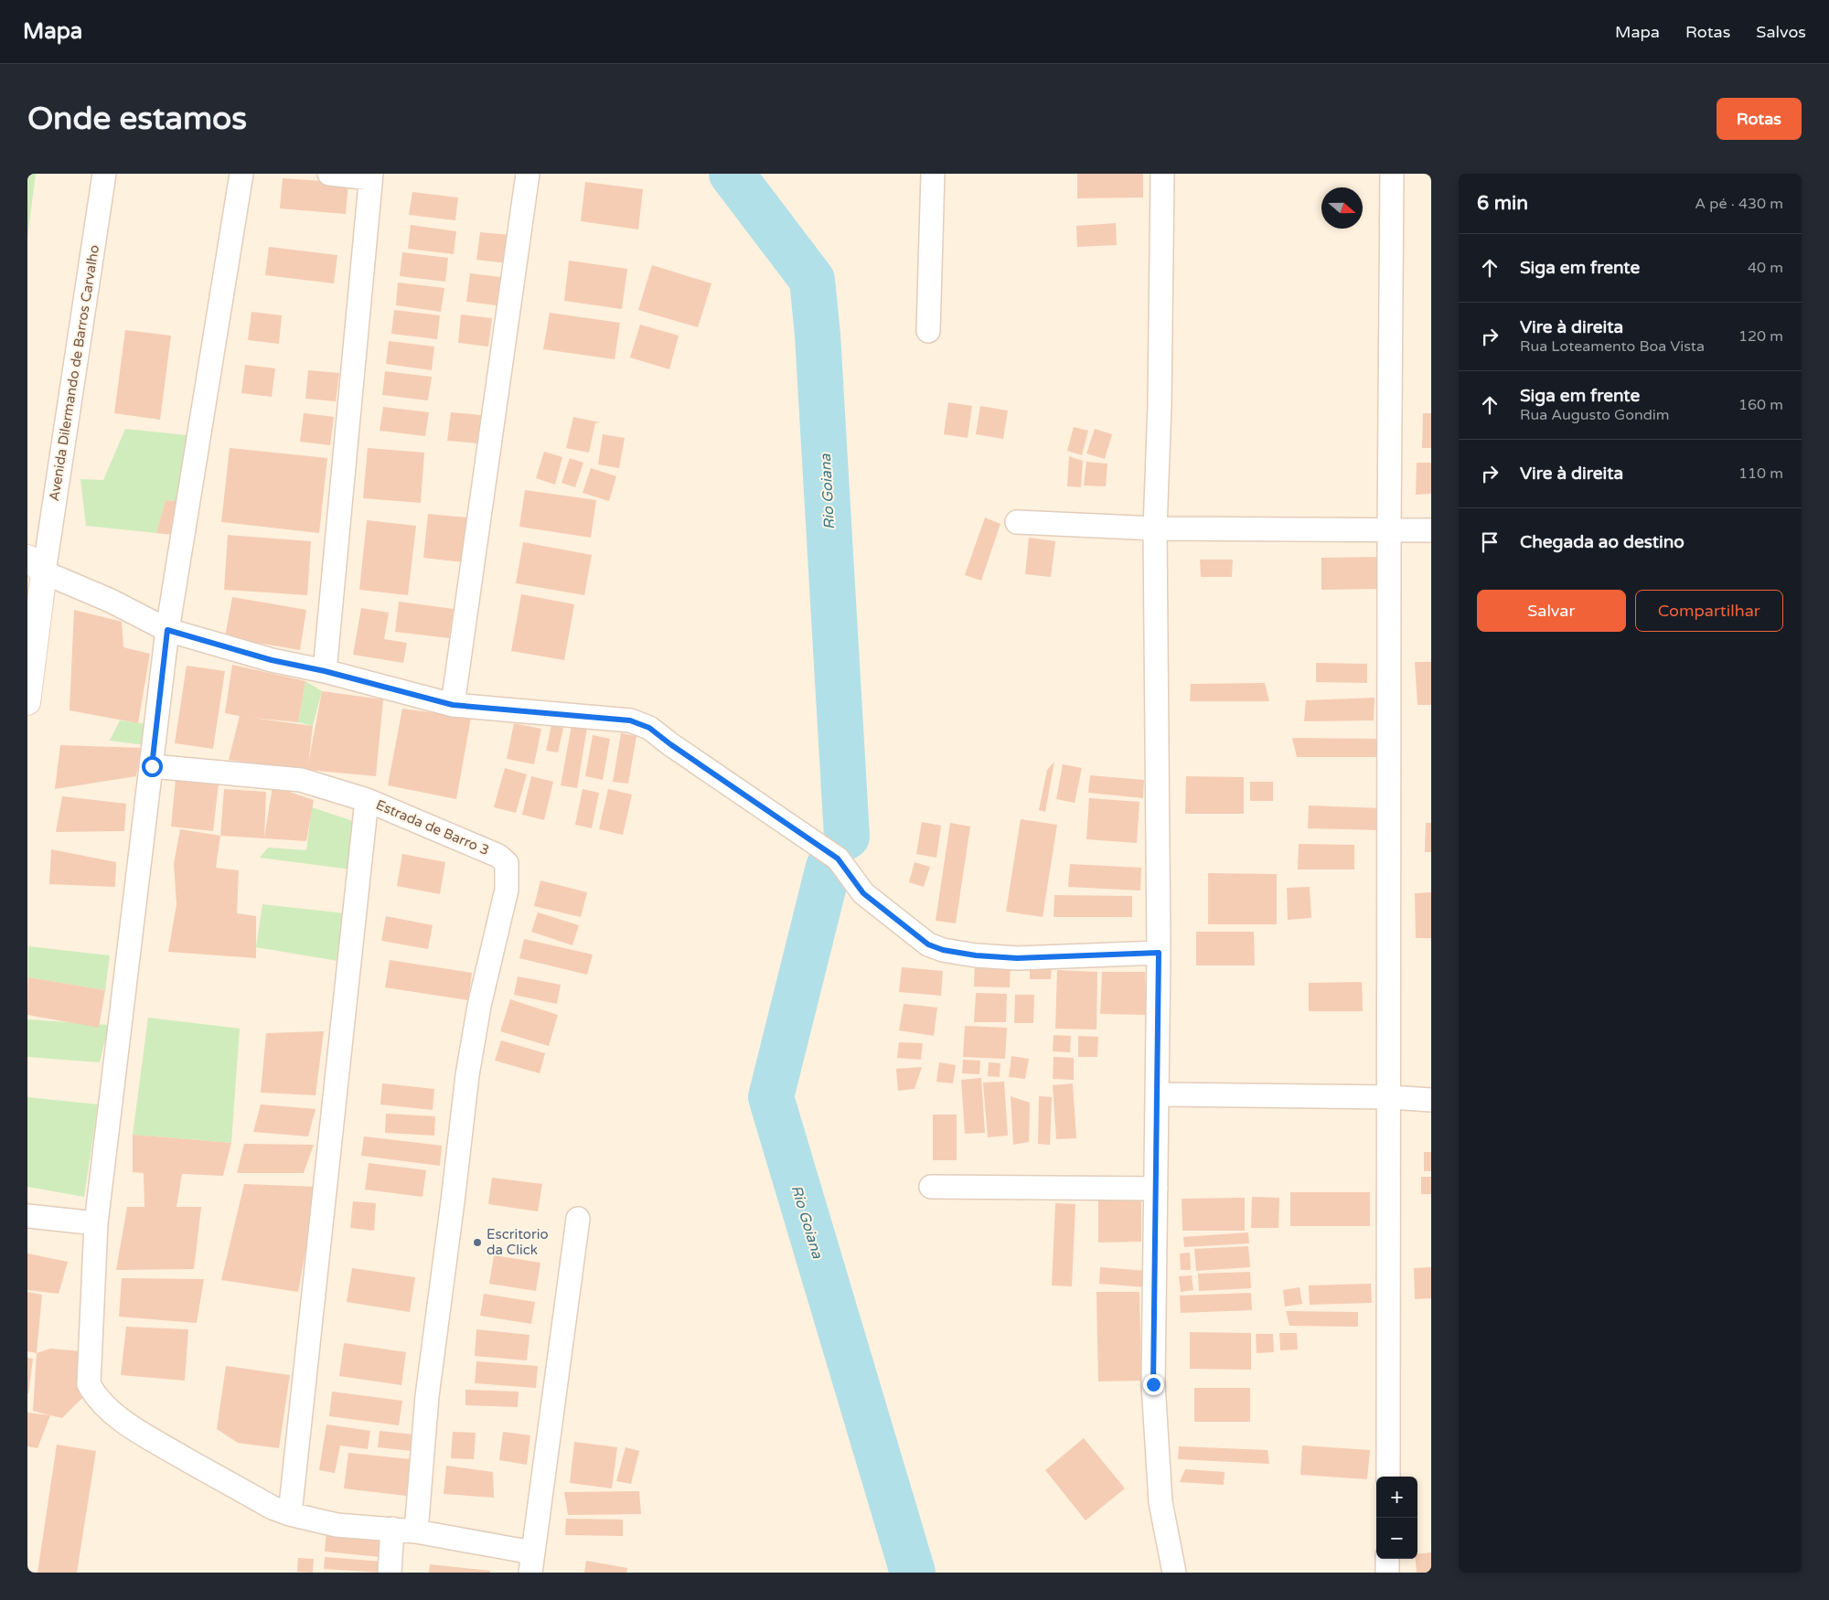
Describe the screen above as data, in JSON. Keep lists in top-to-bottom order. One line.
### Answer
{"streets":{"street":["Avenida Dilermando de Barros Carvalho","Estrada de Barro 3"]},"water":["Rio Goiana"],"places":["Escritorio da Click"],"north":"right","page":{"header":"Mapa","nav":["Mapa","Rotas","Salvos"],"buttons":["Rotas",["Salvar","Compartilhar"]],"title":"Onde estamos","heading":["6 min","A pé · 430 m"],"list":[["Siga em frente","40 m"],["Vire à direita","Rua Loteamento Boa Vista","120 m"],["Siga em frente","Rua Augusto Gondim","160 m"],["Vire à direita","110 m"],"Chegada ao destino"],"map_buttons":["+","−"]}}
